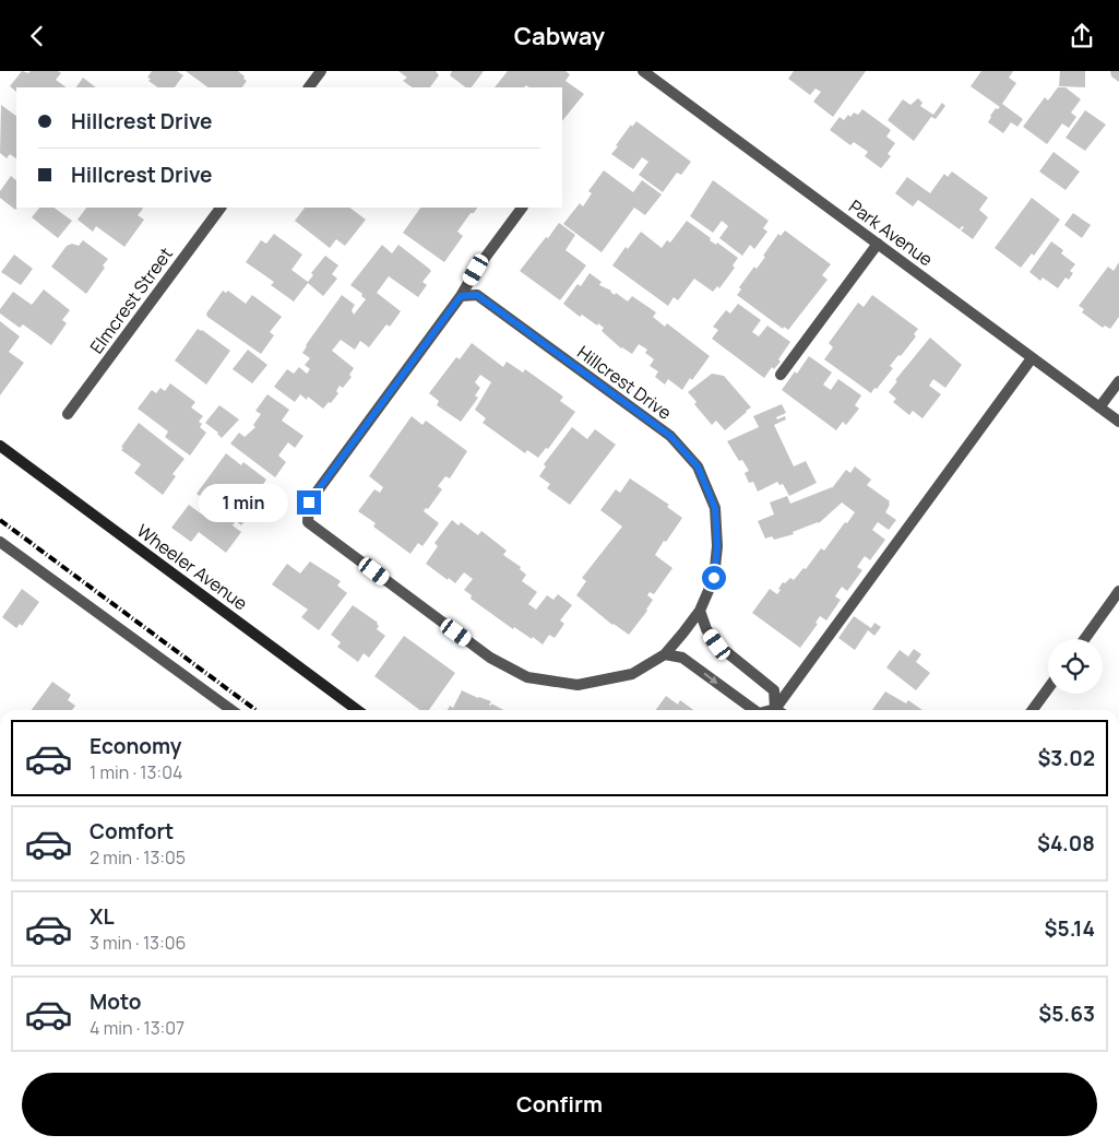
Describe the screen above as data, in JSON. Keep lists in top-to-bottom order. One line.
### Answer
{"streets":{"main road":["Wheeler Avenue"],"street":["Park Avenue","Elmcrest Street","Hillcrest Drive"]},"page":{"header":"Cabway","banner":["Hillcrest Drive","Hillcrest Drive"],"bubble":"1 min","list":[{"name":"Economy","note":"1 min · 13:04","value":"$3.02"},{"name":"Comfort","note":"2 min · 13:05","value":"$4.08"},{"name":"XL","note":"3 min · 13:06","value":"$5.14"},{"name":"Moto","note":"4 min · 13:07","value":"$5.63"}],"buttons":"Confirm"}}
